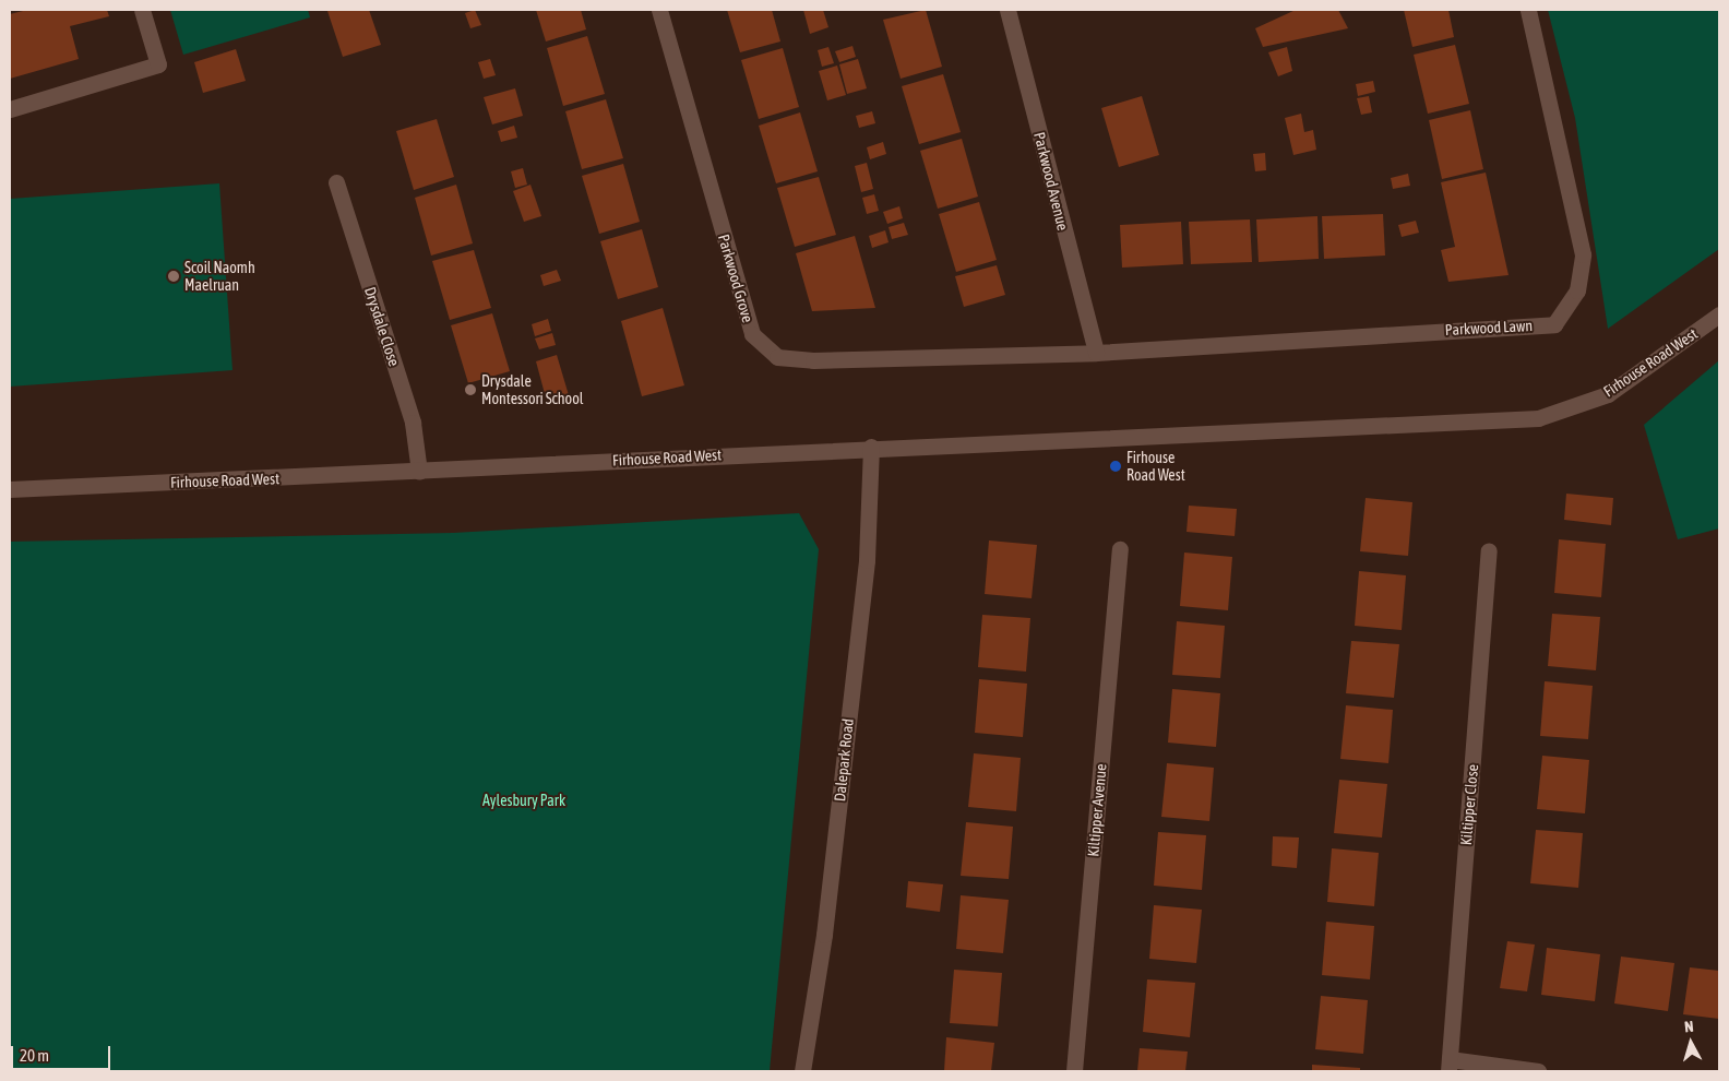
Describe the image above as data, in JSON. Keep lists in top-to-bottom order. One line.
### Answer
{"streets":{"street":["Parkwood Avenue","Parkwood Grove","Drysdale Close","Parkwood Lawn","Firhouse Road West","Dalepark Road","Kiltipper Close","Kiltipper Avenue"]},"crossings":[["Parkwood Avenue","Parkwood Grove"],["Parkwood Avenue","Parkwood Lawn"],["Parkwood Grove","Parkwood Lawn"],["Drysdale Close","Firhouse Road West"],["Firhouse Road West","Dalepark Road"]],"parks":["Aylesbury Park"],"places":["Scoil Naomh Maelruan","Drysdale Montessori School","Firhouse Road West"],"scale_bar":"20 m","north":"top"}
